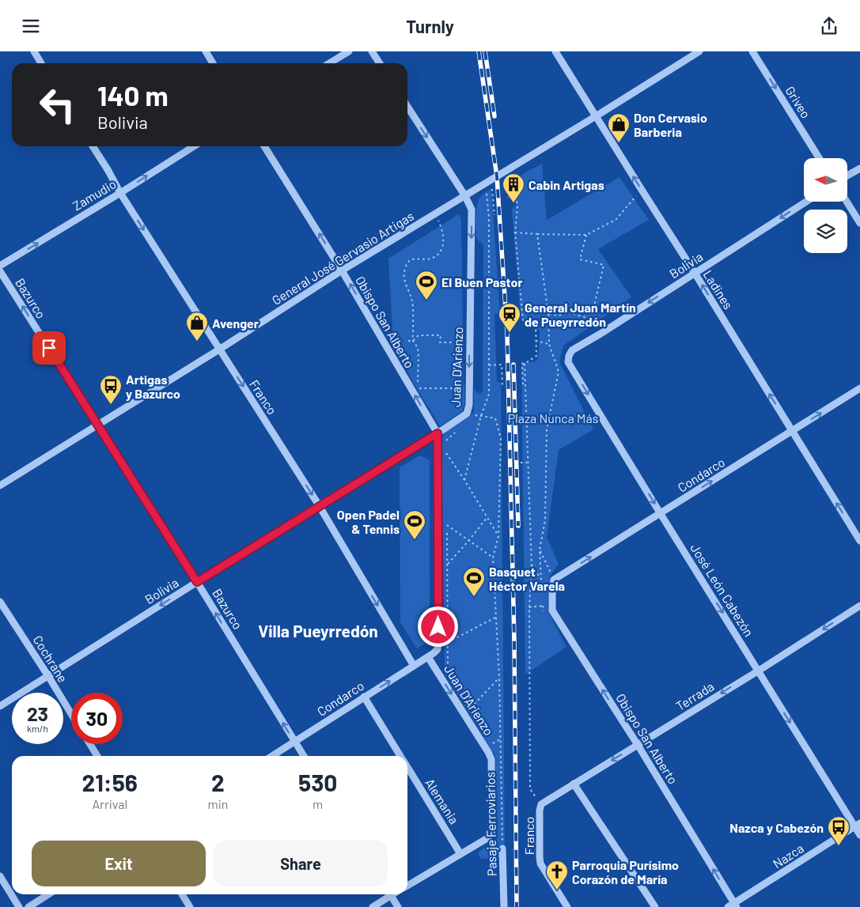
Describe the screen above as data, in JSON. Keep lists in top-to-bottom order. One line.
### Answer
{"streets":{"street":["Griveo","Zamudio","General José Gervasio Artigas","Bolivia","Ladines","Bazurco","Obispo San Alberto","Juan D’Arienzo","Franco","Condarco","José León Cabezón","Cochrane","Terrada","Alemania","Pasaje Ferroviarios","Nazca"]},"crossings":[["Zamudio","Franco"],["General José Gervasio Artigas","Ladines"],["General José Gervasio Artigas","Bazurco"],["General José Gervasio Artigas","Obispo San Alberto"],["General José Gervasio Artigas","Juan D’Arienzo"],["General José Gervasio Artigas","Franco"],["Bolivia","Ladines"],["Bolivia","Bazurco"],["Bolivia","Obispo San Alberto"],["Bolivia","Juan D’Arienzo"],["Bolivia","Franco"],["Bolivia","José León Cabezón"],["Bolivia","Cochrane"],["Ladines","Condarco"],["Bazurco","Condarco"],["Obispo San Alberto","Juan D’Arienzo"],["Obispo San Alberto","Terrada"],["Obispo San Alberto","Nazca"],["Juan D’Arienzo","Condarco"],["Juan D’Arienzo","Alemania"],["Franco","Condarco"],["Franco","Terrada"],["Condarco","José León Cabezón"],["Condarco","Alemania"],["José León Cabezón","Terrada"],["José León Cabezón","Nazca"]],"one_way":["Griveo","Zamudio","Bolivia","Ladines","Bazurco","Obispo San Alberto","Juan D’Arienzo","Franco","Condarco","José León Cabezón","Terrada"],"districts":["Villa Pueyrredón"],"parks":["Plaza Nunca Más"],"places":{"shop":["Don Cervasio Barberia","Avenger"],"building":["Cabin Artigas"],"sports":["El Buen Pastor","Open Padel & Tennis","Basquet Héctor Varela"],"station":["General Juan Martín de Pueyrredón"],"bus stop":["Artigas y Bazurco","Nazca y Cabezón"],"church":["Parroquia Purísimo Corazón de María"]},"north":"left","page":{"header":"Turnly","turn":["140 m","Bolivia"],"speed":"23 km/h","limit":"30","eta":["21:56","Arrival","2","min","530","m"],"buttons":["Exit","Share"]}}
